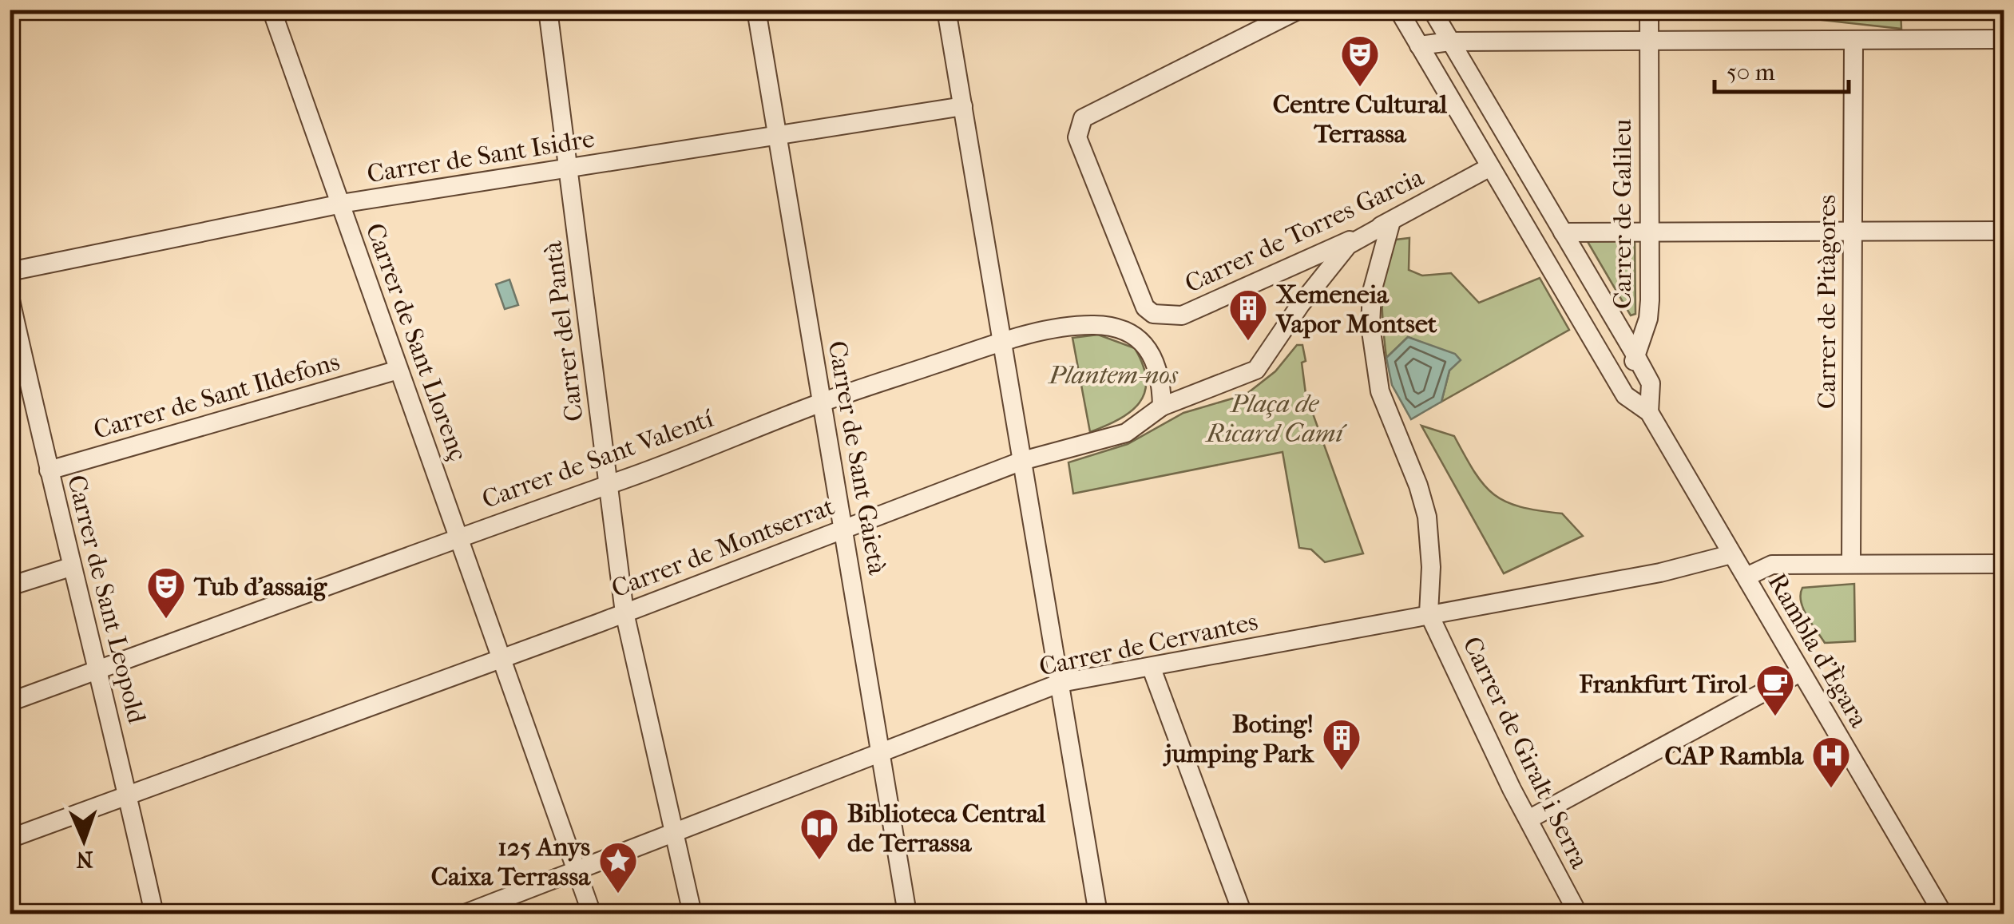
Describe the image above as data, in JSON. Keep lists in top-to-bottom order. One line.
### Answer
{"streets":{"street":["Carrer de Sant Isidre","Carrer de Galileu","Carrer de Torres Garcia","Carrer de Pitàgores","Carrer del Pantà","Carrer de Sant Llorenç","Carrer de Sant Ildefons","Carrer de Sant Gaietà","Carrer de Sant Valentí","Carrer de Montserrat","Carrer de Sant Leopold","Carrer de Cervantes","Rambla d'Ègara","Carrer de Giralt i Serra"]},"crossings":[["Carrer de Sant Isidre","Carrer del Pantà"],["Carrer de Sant Isidre","Carrer de Sant Llorenç"],["Carrer de Sant Isidre","Carrer de Sant Gaietà"],["Carrer de Galileu","Rambla d'Ègara"],["Carrer de Torres Garcia","Carrer de Montserrat"],["Carrer de Torres Garcia","Rambla d'Ègara"],["Carrer del Pantà","Carrer de Sant Valentí"],["Carrer del Pantà","Carrer de Montserrat"],["Carrer del Pantà","Carrer de Cervantes"],["Carrer de Sant Llorenç","Carrer de Sant Ildefons"],["Carrer de Sant Llorenç","Carrer de Sant Valentí"],["Carrer de Sant Llorenç","Carrer de Montserrat"],["Carrer de Sant Llorenç","Carrer de Cervantes"],["Carrer de Sant Ildefons","Carrer de Sant Leopold"],["Carrer de Sant Gaietà","Carrer de Sant Valentí"],["Carrer de Sant Gaietà","Carrer de Montserrat"],["Carrer de Sant Gaietà","Carrer de Cervantes"],["Carrer de Sant Valentí","Carrer de Montserrat"],["Carrer de Sant Valentí","Carrer de Sant Leopold"],["Carrer de Montserrat","Carrer de Sant Leopold"],["Carrer de Cervantes","Rambla d'Ègara"],["Carrer de Cervantes","Carrer de Giralt i Serra"]],"parks":["Plantem-nos","Plaça de Ricard Camí"],"places":{"theatre":["Centre Cultural Terrassa","Tub d'assaig"],"building":["Xemeneia Vapor Montset","Boting! jumping Park"],"cafe":["Frankfurt Tirol"],"hospital":["CAP Rambla"],"library":["Biblioteca Central de Terrassa"],"place":["125 Anys Caixa Terrassa"]},"scale_bar":"50 m","north":"bottom"}
